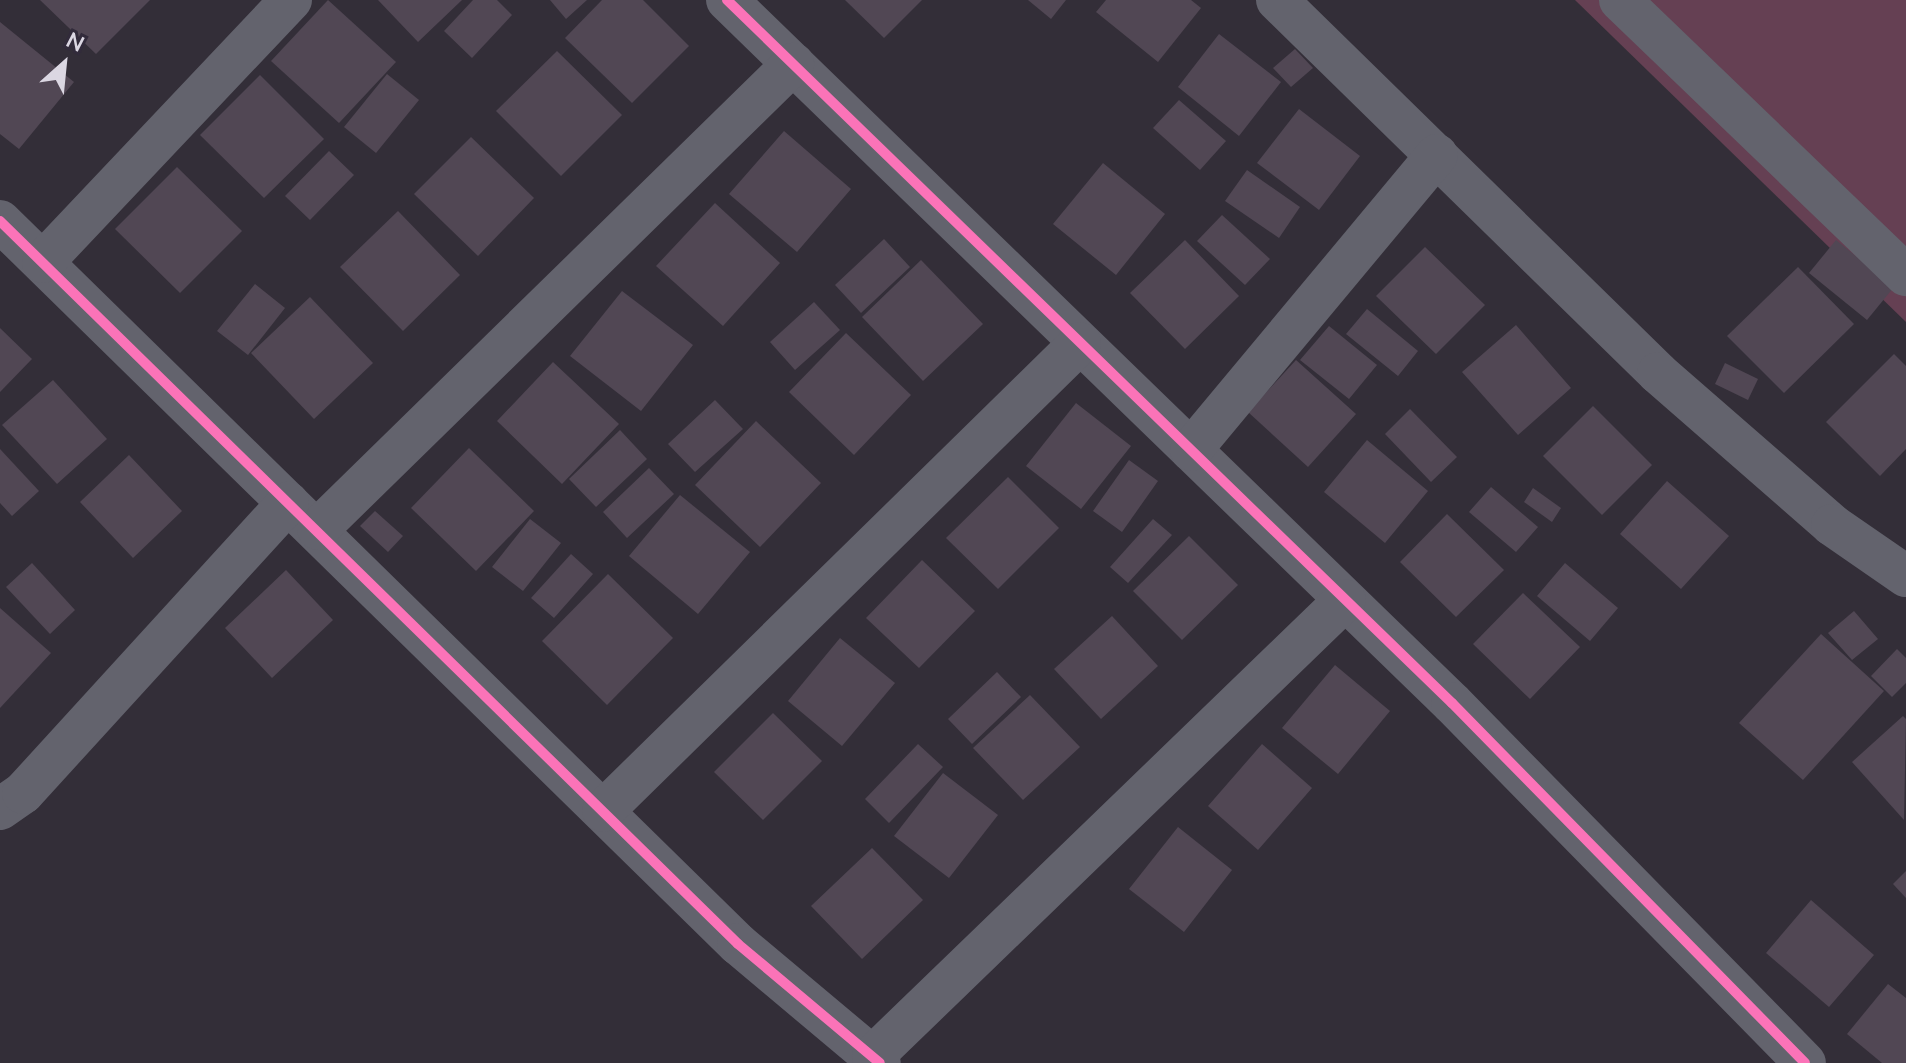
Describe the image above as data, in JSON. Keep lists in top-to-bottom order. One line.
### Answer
{"north":"top right"}
